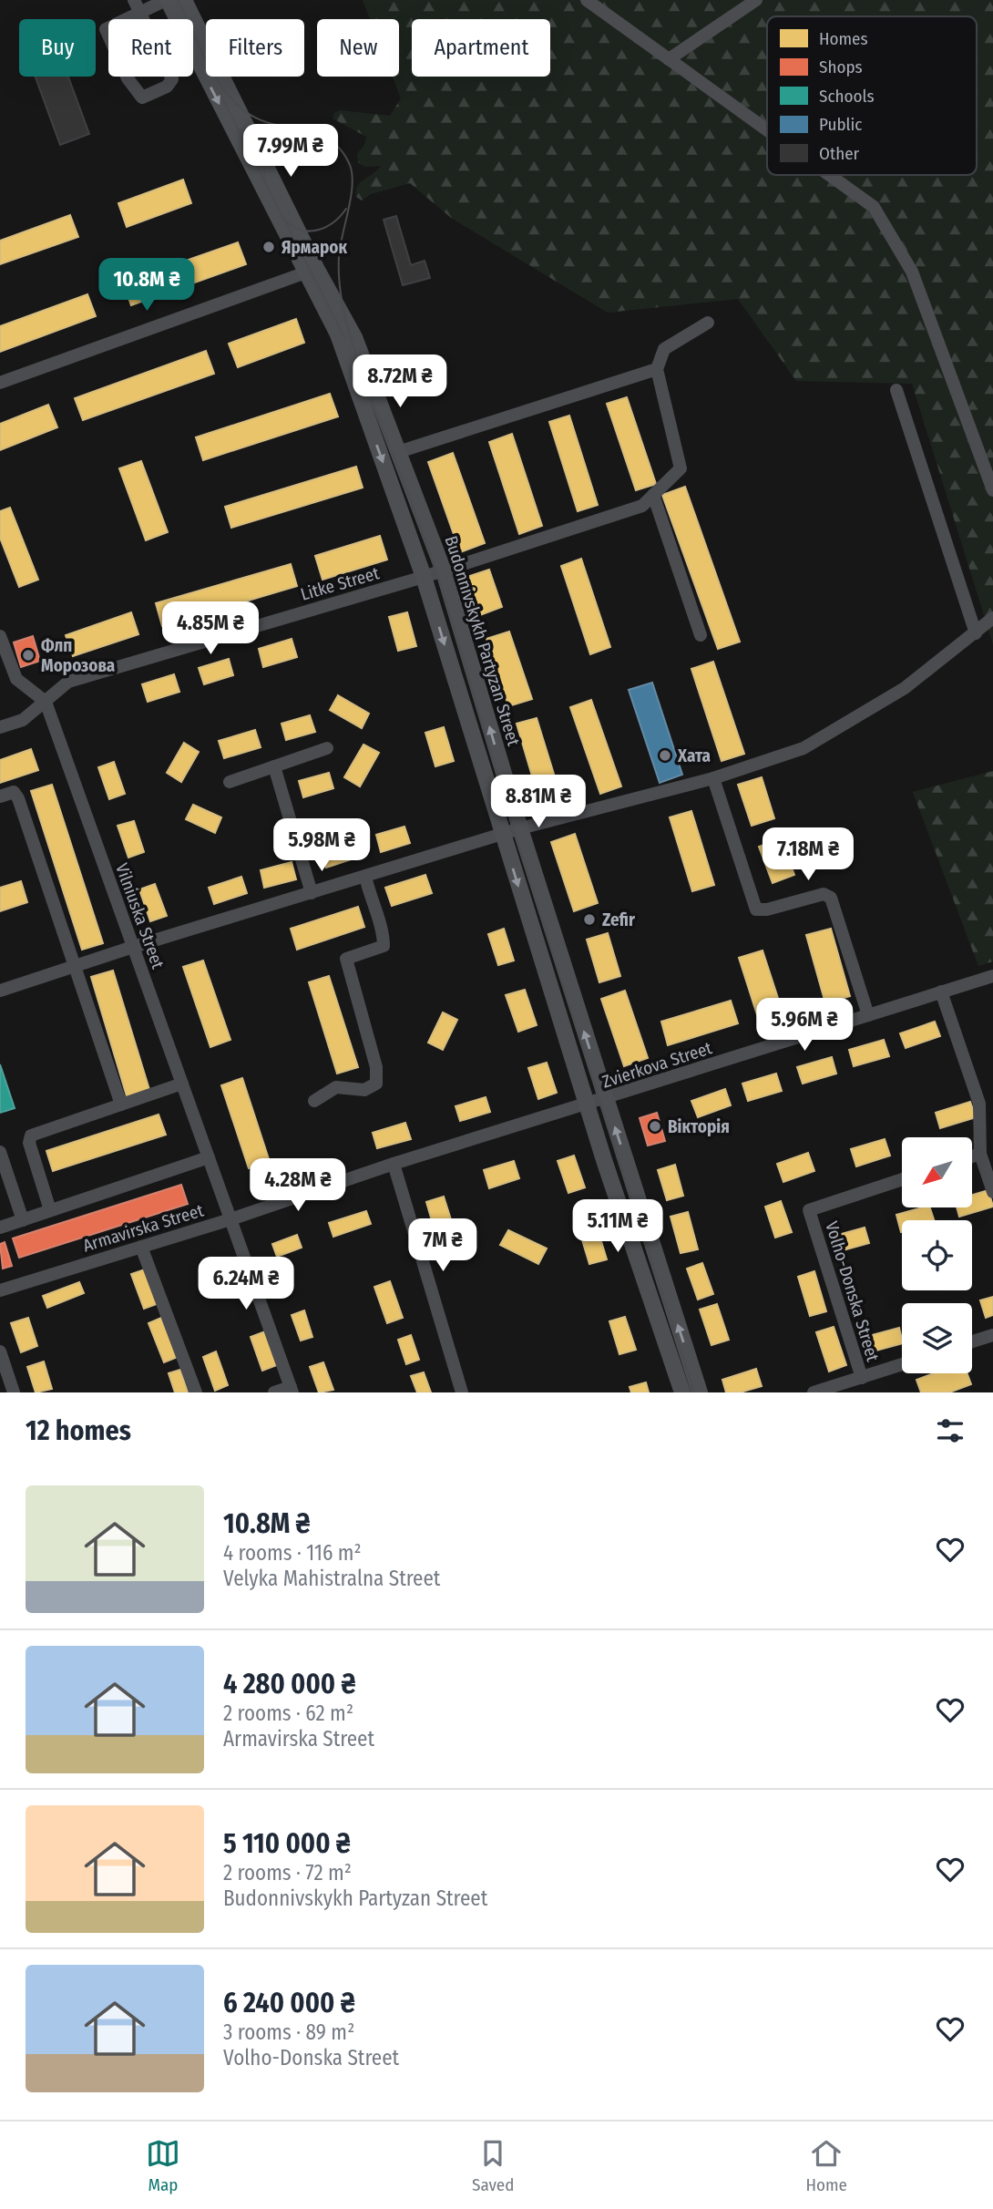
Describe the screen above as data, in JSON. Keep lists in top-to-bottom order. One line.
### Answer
{"streets":{"main road":["Budonnivskykh Partyzan Street"],"street":["Litke Street","Vilniuska Street","Zvierkova Street","Armavirska Street","Volho-Donska Street"]},"crossings":[["Litke Street","Budonnivskykh Partyzan Street"],["Litke Street","Vilniuska Street"],["Budonnivskykh Partyzan Street","Zvierkova Street"],["Budonnivskykh Partyzan Street","Armavirska Street"],["Vilniuska Street","Armavirska Street"],["Zvierkova Street","Armavirska Street"]],"places":["Ярмарок","Флп Морозова","Хата","Zefir","Вікторія"],"legend":["Homes","Shops","Schools","Public","Other"],"north":"bottom left","page":{"chip":["Buy","Rent","Filters","New","Apartment"],"price":["7.99M ₴","10.8M ₴","8.72M ₴","4.85M ₴","8.81M ₴","5.98M ₴","7.18M ₴","5.96M ₴","4.28M ₴","5.11M ₴","7M ₴","6.24M ₴"],"heading":"12 homes","list":[{"name":"10.8M ₴","note":"4 rooms · 116 m² · Velyka Mahistralna Street"},{"name":"4 280 000 ₴","note":"2 rooms · 62 m² · Armavirska Street"},{"name":"5 110 000 ₴","note":"2 rooms · 72 m² · Budonnivskykh Partyzan Street"},{"name":"6 240 000 ₴","note":"3 rooms · 89 m² · Volho-Donska Street"}],"tabs":["Map","Saved","Home"]}}
